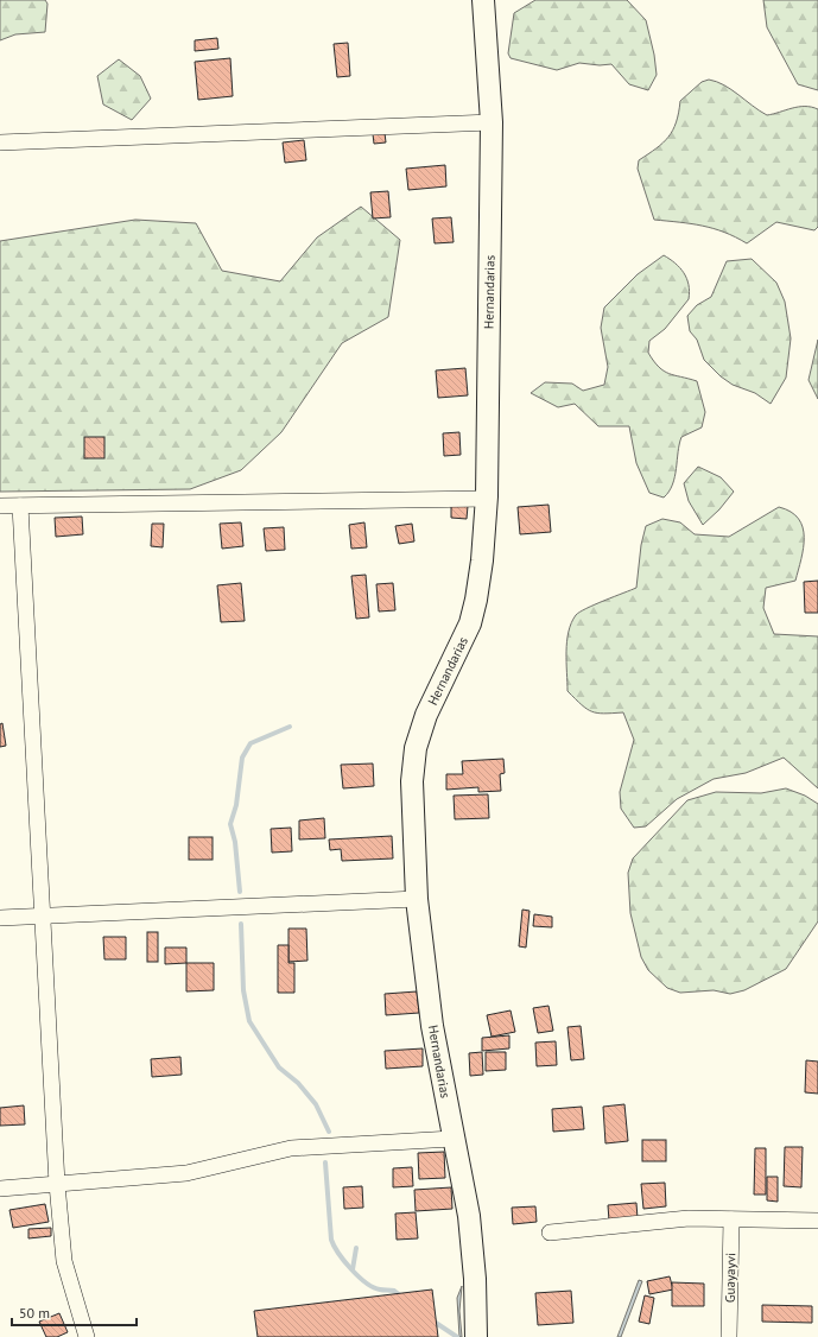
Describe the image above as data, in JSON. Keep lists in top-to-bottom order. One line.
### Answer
{"streets":{"street":["Hernandarias","Guayayvi"]},"scale_bar":"50 m"}
